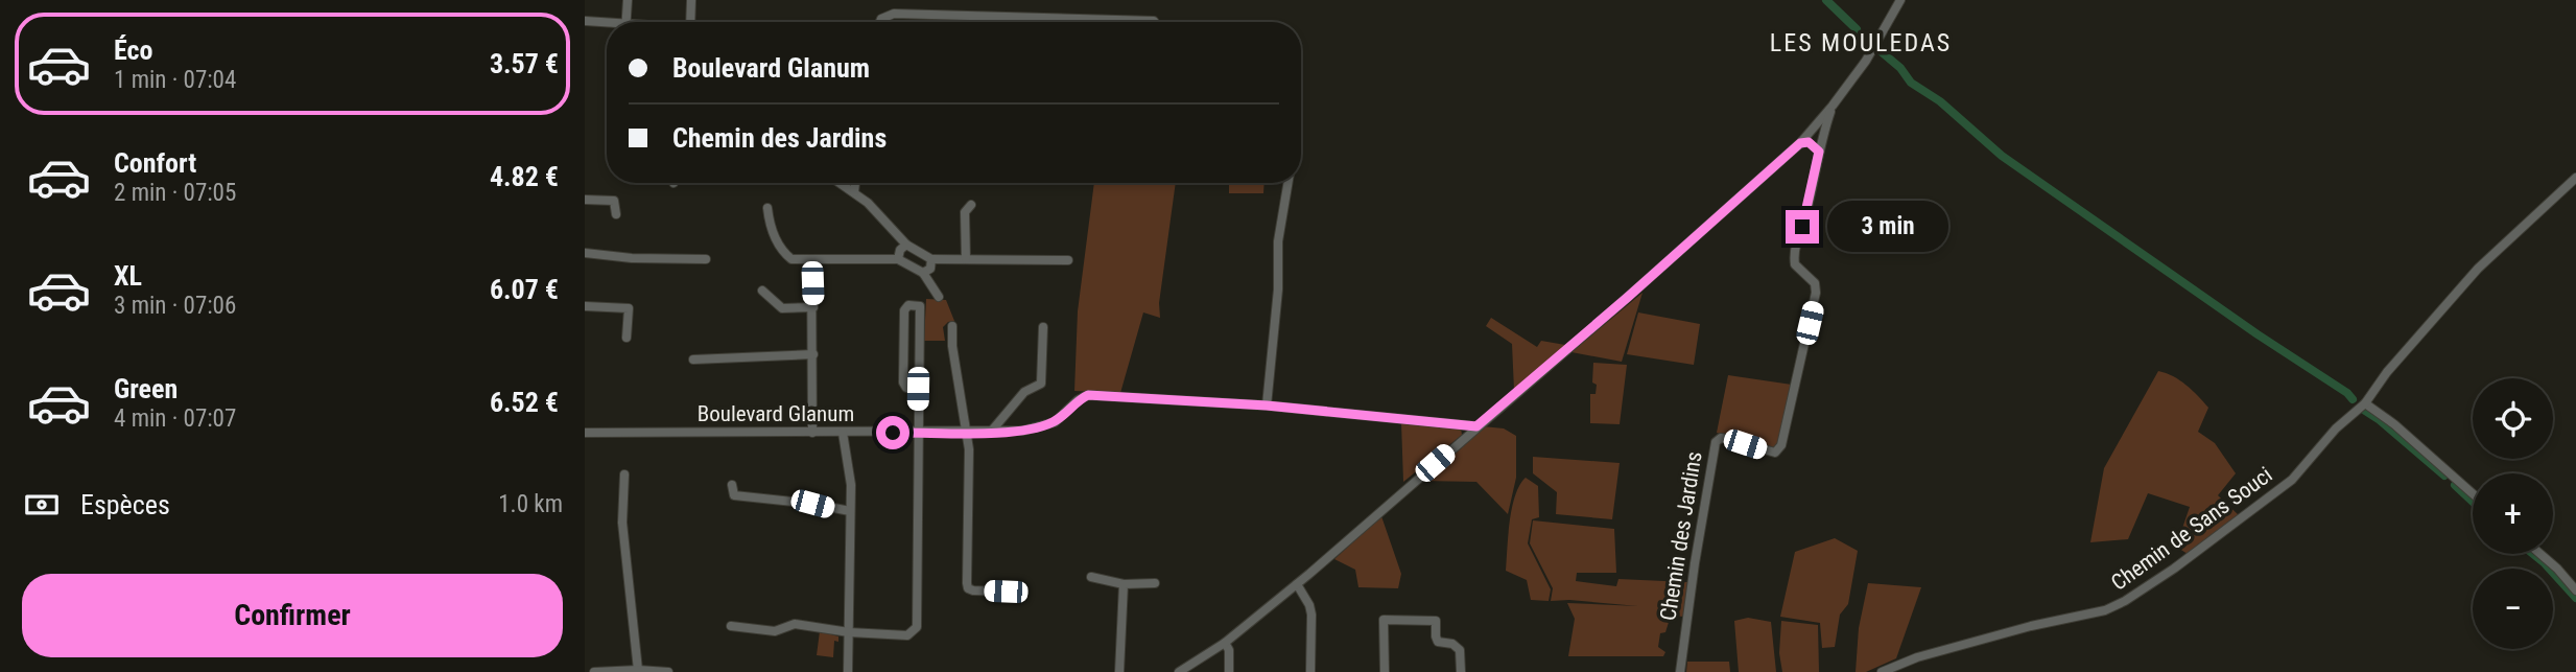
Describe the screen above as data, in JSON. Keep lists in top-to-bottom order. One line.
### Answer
{"streets":{"street":["Boulevard Glanum","Chemin de Sans Souci","Chemin des Jardins"]},"districts":["LES MOULEDAS"],"page":{"list":[{"name":"Éco","note":"1 min · 07:04","value":"3.57 €"},{"name":"Confort","note":"2 min · 07:05","value":"4.82 €"},{"name":"XL","note":"3 min · 07:06","value":"6.07 €"},{"name":"Green","note":"4 min · 07:07","value":"6.52 €"}],"banner":["Boulevard Glanum","Chemin des Jardins"],"bubble":"3 min","map_buttons":["+","−"],"pay":["Espèces","1.0 km"],"buttons":"Confirmer"}}
